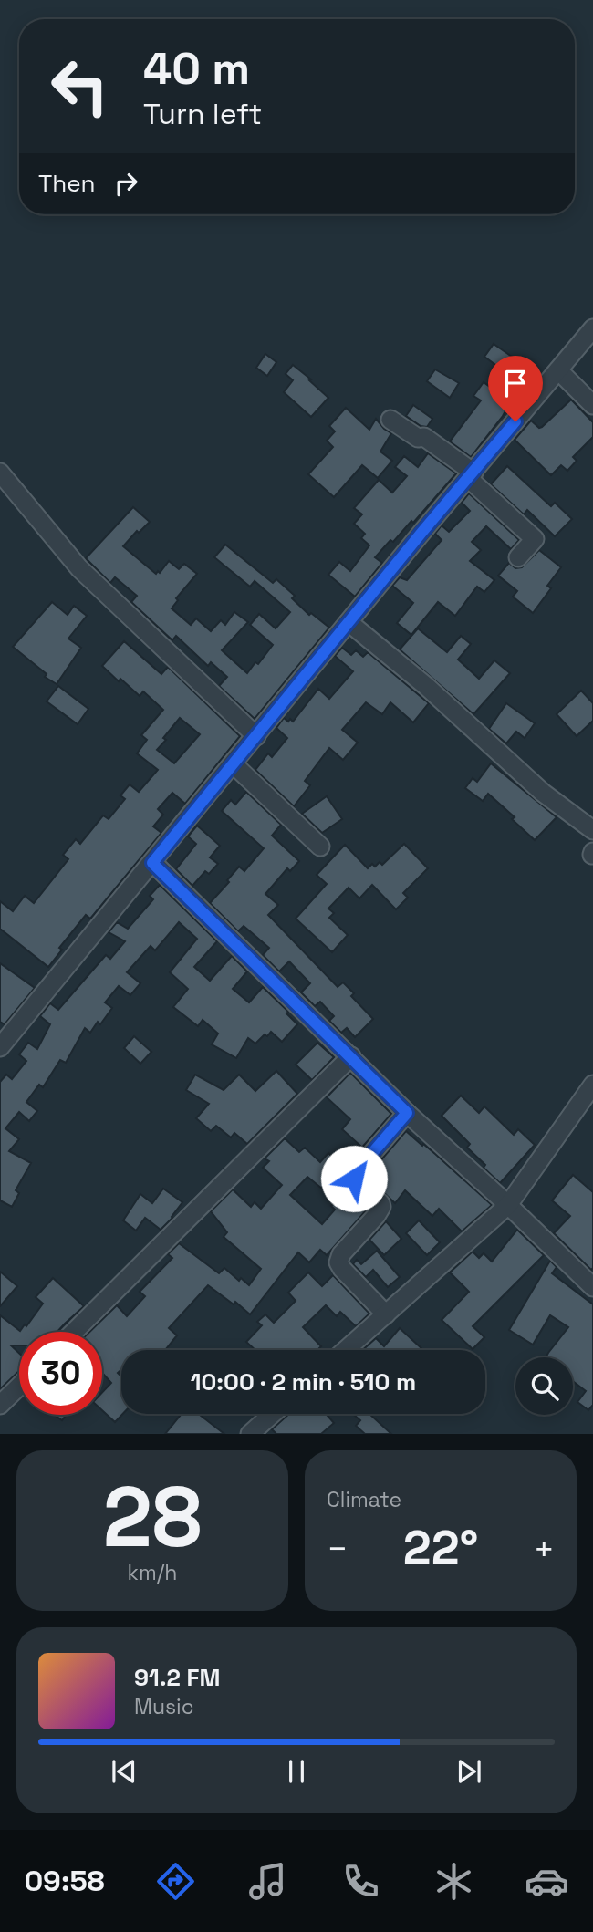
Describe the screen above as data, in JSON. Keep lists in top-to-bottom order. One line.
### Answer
{"page":{"turn":["40 m","Turn left"],"then":"Then","limit":"30","trip":"10:00 · 2 min · 510 m","tile":[["28","km/h"],"Climate"],"heat":["−","22°","+"],"song":["91.2 FM","Music"],"tabs":"09:58"}}
